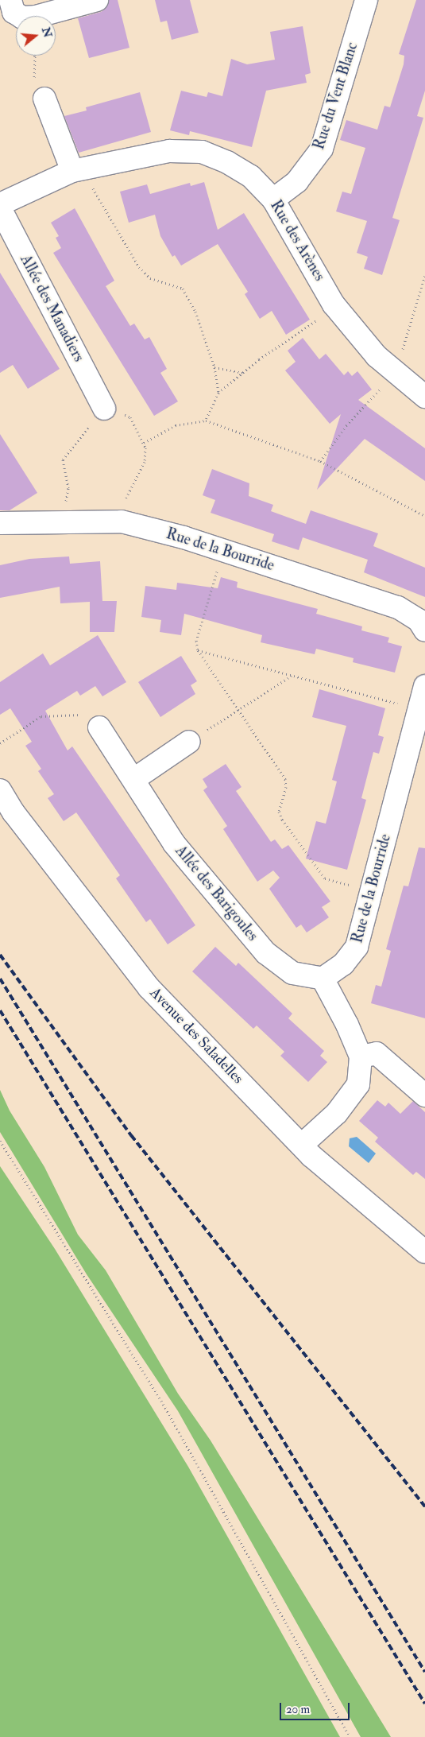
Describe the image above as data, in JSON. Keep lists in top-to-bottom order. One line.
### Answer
{"streets":{"street":["Rue du Vent Blanc","Rue des Arènes","Allée des Manadiers","Rue de la Bourride","Allée des Barigoules","Avenue des Saladelles"]},"crossings":[["Rue du Vent Blanc","Rue des Arènes"],["Rue de la Bourride","Allée des Barigoules"]],"scale_bar":"20 m","north":"right"}
